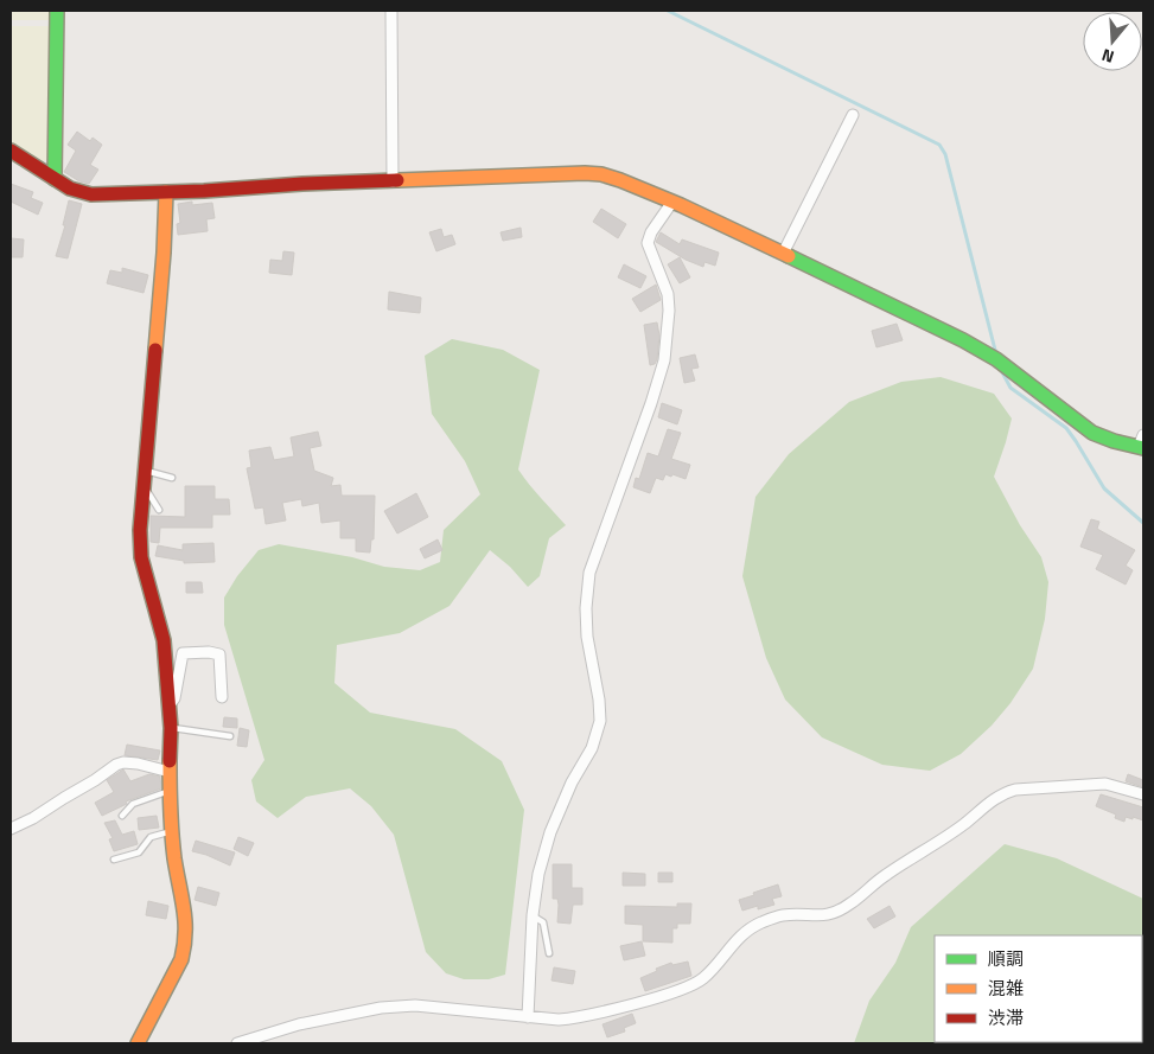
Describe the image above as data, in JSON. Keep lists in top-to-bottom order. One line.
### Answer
{"legend":["順調","混雑","渋滞"],"north":"bottom"}
